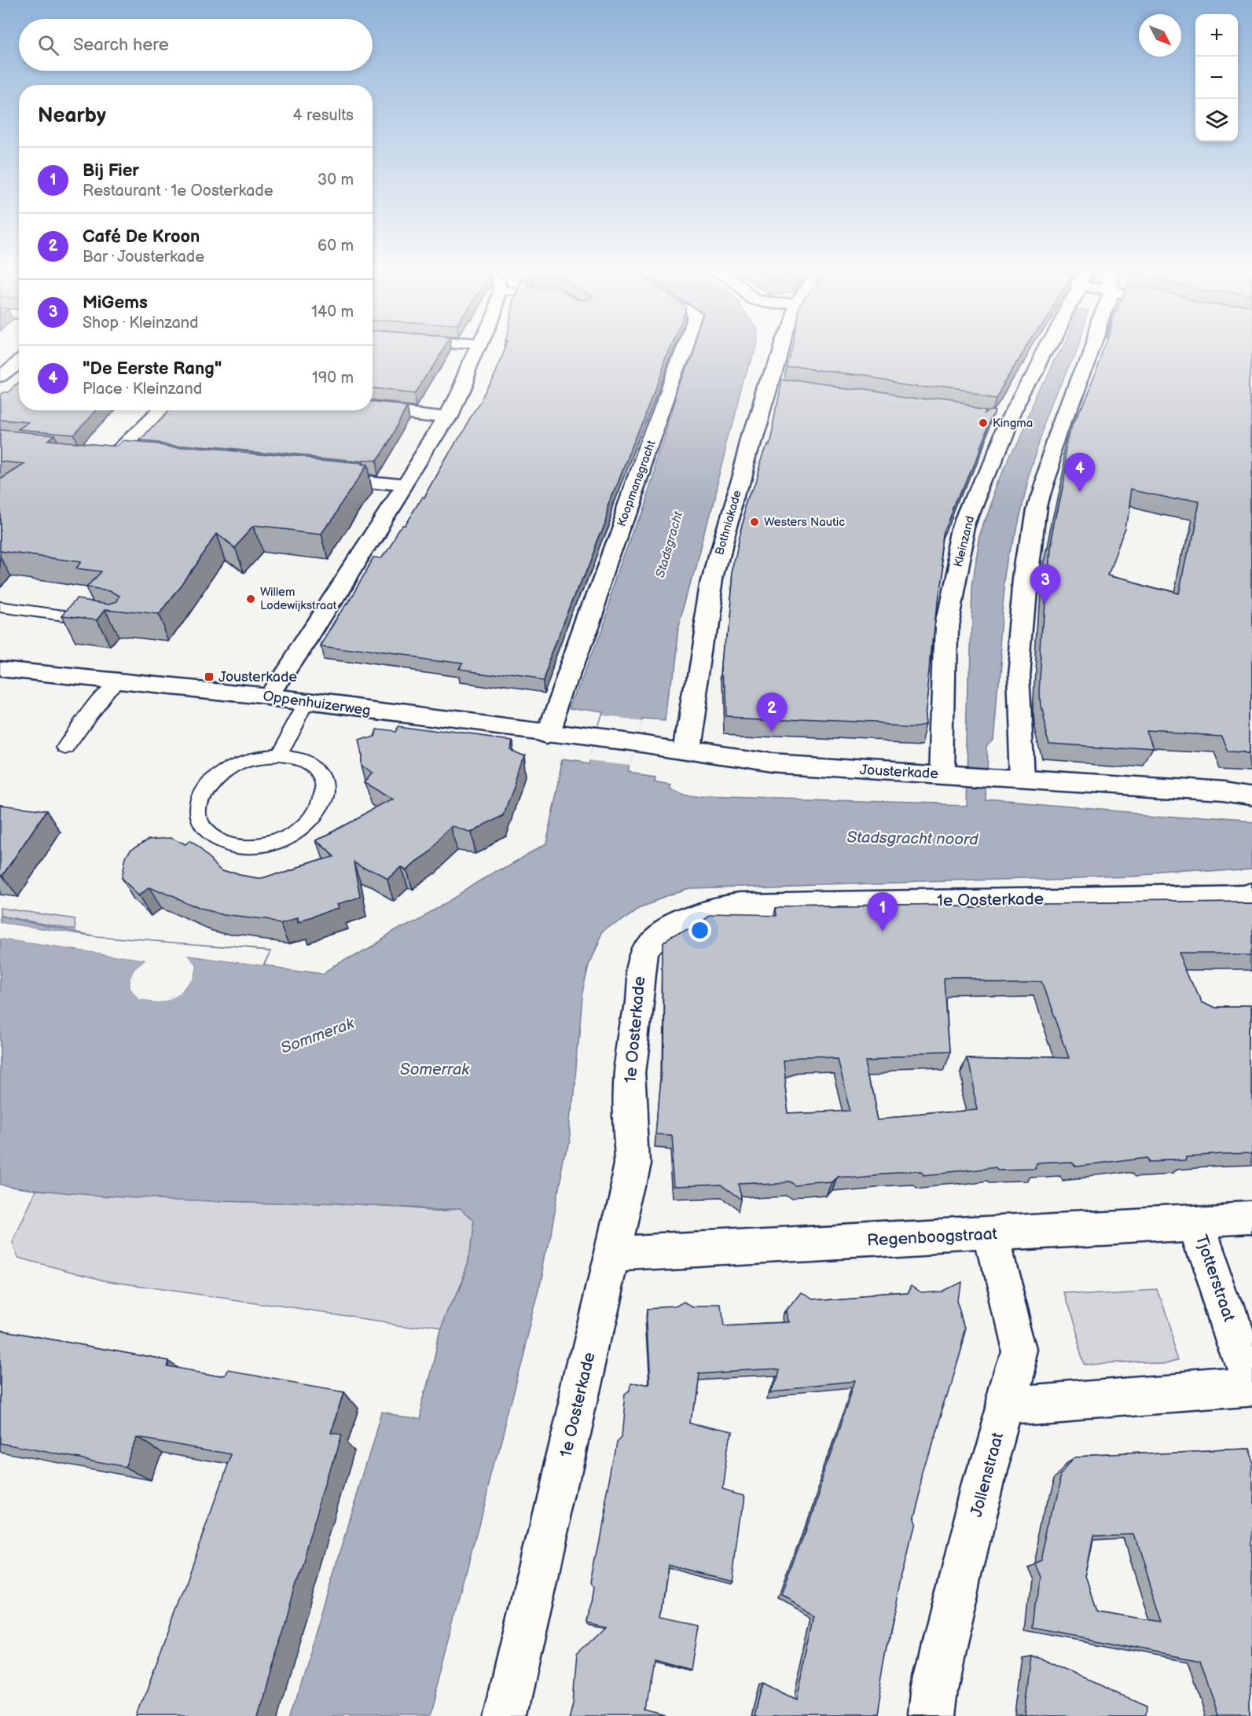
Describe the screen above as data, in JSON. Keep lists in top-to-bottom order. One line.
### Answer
{"streets":{"street":["Koopmansgracht","Bothniakade","Kleinzand","Oppenhuizerweg","Jousterkade","1e Oosterkade","Regenboogstraat","Tjotterstraat","Jollenstraat"]},"crossings":[["Koopmansgracht","Oppenhuizerweg"],["Koopmansgracht","Jousterkade"],["Bothniakade","Jousterkade"],["Kleinzand","Jousterkade"],["Oppenhuizerweg","Jousterkade"],["1e Oosterkade","Regenboogstraat"],["Regenboogstraat","Tjotterstraat"],["Regenboogstraat","Jollenstraat"]],"water":["Stadsgracht","Stadsgracht noord","Sommerak","Somerrak"],"places":{"other":["Kingma","Westers Nautic","Willem Lodewijkstraat"],"transit":["Jousterkade"]},"north":"bottom right","page":{"map_buttons":["+","−"],"search":"Search here","heading":["Nearby","4 results"],"list":[{"mark":"1","name":"Bij Fier","note":"Restaurant · 1e Oosterkade","value":"30 m"},{"mark":"2","name":"Café De Kroon","note":"Bar · Jousterkade","value":"60 m"},{"mark":"3","name":"MiGems","note":"Shop · Kleinzand","value":"140 m"},{"mark":"4","name":"\"De Eerste Rang\"","note":"Place · Kleinzand","value":"190 m"}],"pins":["4","3","2","1"]}}
